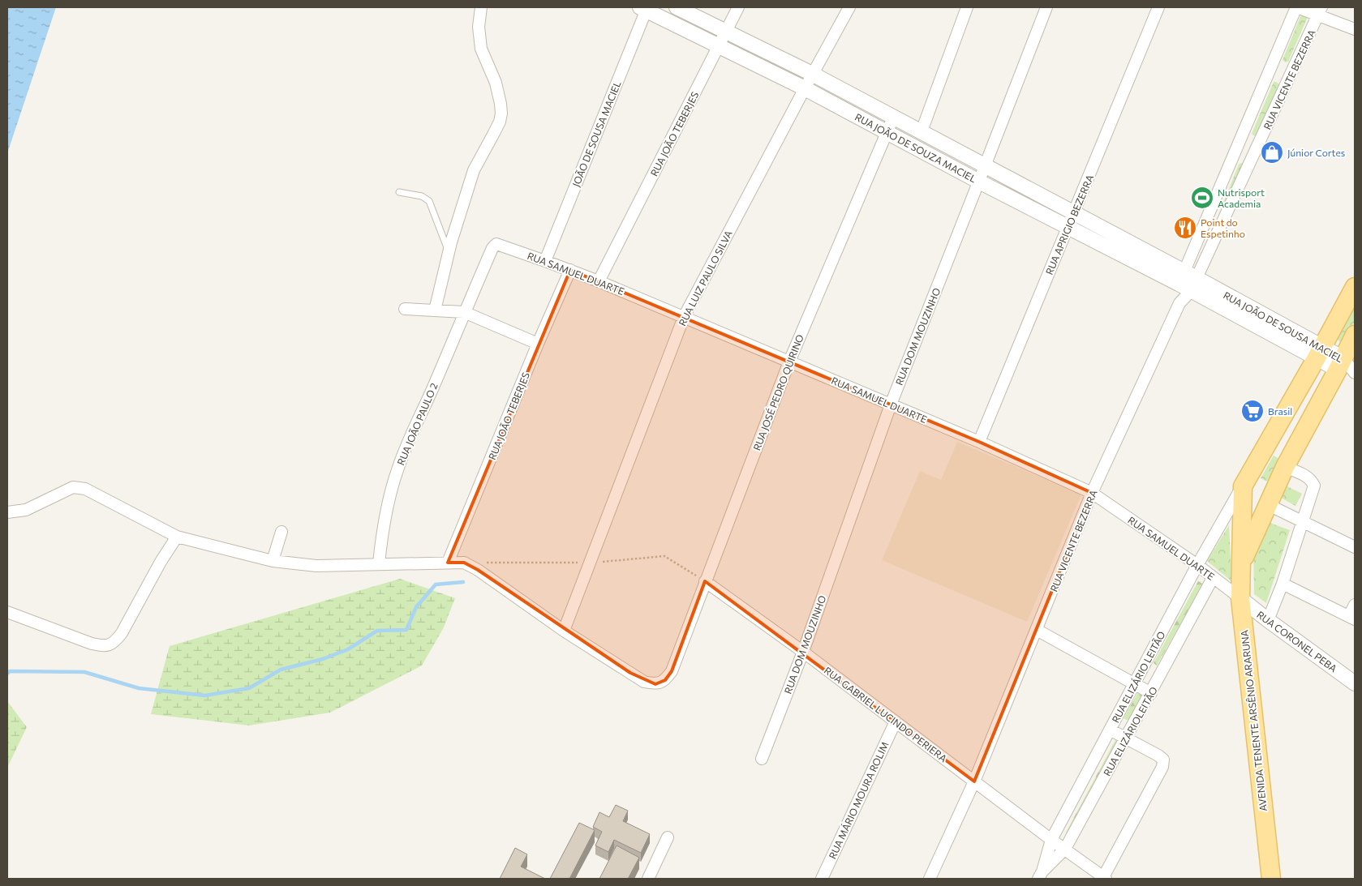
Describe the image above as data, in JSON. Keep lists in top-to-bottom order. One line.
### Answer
{"streets":{"main road":["AVENIDA TENENTE ARSÊNIO ARARUNA"],"street":["RUA VICENTE BEZERRA","JOÃO DE SOUSA MACIEL","RUA JOÃO TEBERJES","RUA JOÃO DE SOUZA MACIEL","RUA APRIGIO BEZERRA","RUA SAMUEL DUARTE","RUA LUIZ PAULO SILVA","RUA JOÃO DE SOUSA MACIEL","RUA DOM MOUZINHO","RUA JOSÉ PEDRO QUIRINO","RUA JOÃO PAULO 2","RUA CORONEL PEBA","RUA ELIZÁRIO LEITÃO","RUA GABRIEL LUCINDO PERIERA","RUA ELIZÁRIOLEITÃO","RUA MÁRIO MOURA ROLIM"]},"crossings":[["RUA VICENTE BEZERRA","RUA JOÃO DE SOUZA MACIEL"],["RUA VICENTE BEZERRA","RUA SAMUEL DUARTE"],["RUA VICENTE BEZERRA","RUA JOÃO DE SOUSA MACIEL"],["RUA VICENTE BEZERRA","RUA GABRIEL LUCINDO PERIERA"],["JOÃO DE SOUSA MACIEL","RUA JOÃO DE SOUZA MACIEL"],["JOÃO DE SOUSA MACIEL","RUA SAMUEL DUARTE"],["RUA JOÃO TEBERJES","RUA JOÃO DE SOUZA MACIEL"],["RUA JOÃO TEBERJES","RUA SAMUEL DUARTE"],["RUA JOÃO DE SOUZA MACIEL","RUA APRIGIO BEZERRA"],["RUA JOÃO DE SOUZA MACIEL","RUA LUIZ PAULO SILVA"],["RUA JOÃO DE SOUZA MACIEL","RUA JOÃO DE SOUSA MACIEL"],["RUA JOÃO DE SOUZA MACIEL","RUA DOM MOUZINHO"],["RUA JOÃO DE SOUZA MACIEL","RUA JOSÉ PEDRO QUIRINO"],["RUA APRIGIO BEZERRA","RUA SAMUEL DUARTE"],["RUA SAMUEL DUARTE","RUA LUIZ PAULO SILVA"],["RUA SAMUEL DUARTE","RUA DOM MOUZINHO"],["RUA SAMUEL DUARTE","RUA JOSÉ PEDRO QUIRINO"],["RUA SAMUEL DUARTE","RUA JOÃO PAULO 2"],["RUA SAMUEL DUARTE","RUA CORONEL PEBA"],["RUA SAMUEL DUARTE","RUA ELIZÁRIO LEITÃO"],["RUA SAMUEL DUARTE","AVENIDA TENENTE ARSÊNIO ARARUNA"],["RUA SAMUEL DUARTE","RUA ELIZÁRIOLEITÃO"],["RUA LUIZ PAULO SILVA","RUA JOSÉ PEDRO QUIRINO"],["RUA DOM MOUZINHO","RUA GABRIEL LUCINDO PERIERA"],["RUA JOSÉ PEDRO QUIRINO","RUA GABRIEL LUCINDO PERIERA"],["RUA CORONEL PEBA","AVENIDA TENENTE ARSÊNIO ARARUNA"],["RUA ELIZÁRIO LEITÃO","RUA GABRIEL LUCINDO PERIERA"],["RUA ELIZÁRIO LEITÃO","AVENIDA TENENTE ARSÊNIO ARARUNA"],["RUA ELIZÁRIO LEITÃO","RUA ELIZÁRIOLEITÃO"],["RUA GABRIEL LUCINDO PERIERA","RUA ELIZÁRIOLEITÃO"],["RUA GABRIEL LUCINDO PERIERA","RUA MÁRIO MOURA ROLIM"]],"places":{"shop":["Júnior Cortes"],"sports":["Nutrisport Academia"],"restaurant":["Point do Espetinho"],"supermarket":["Brasil"]}}
